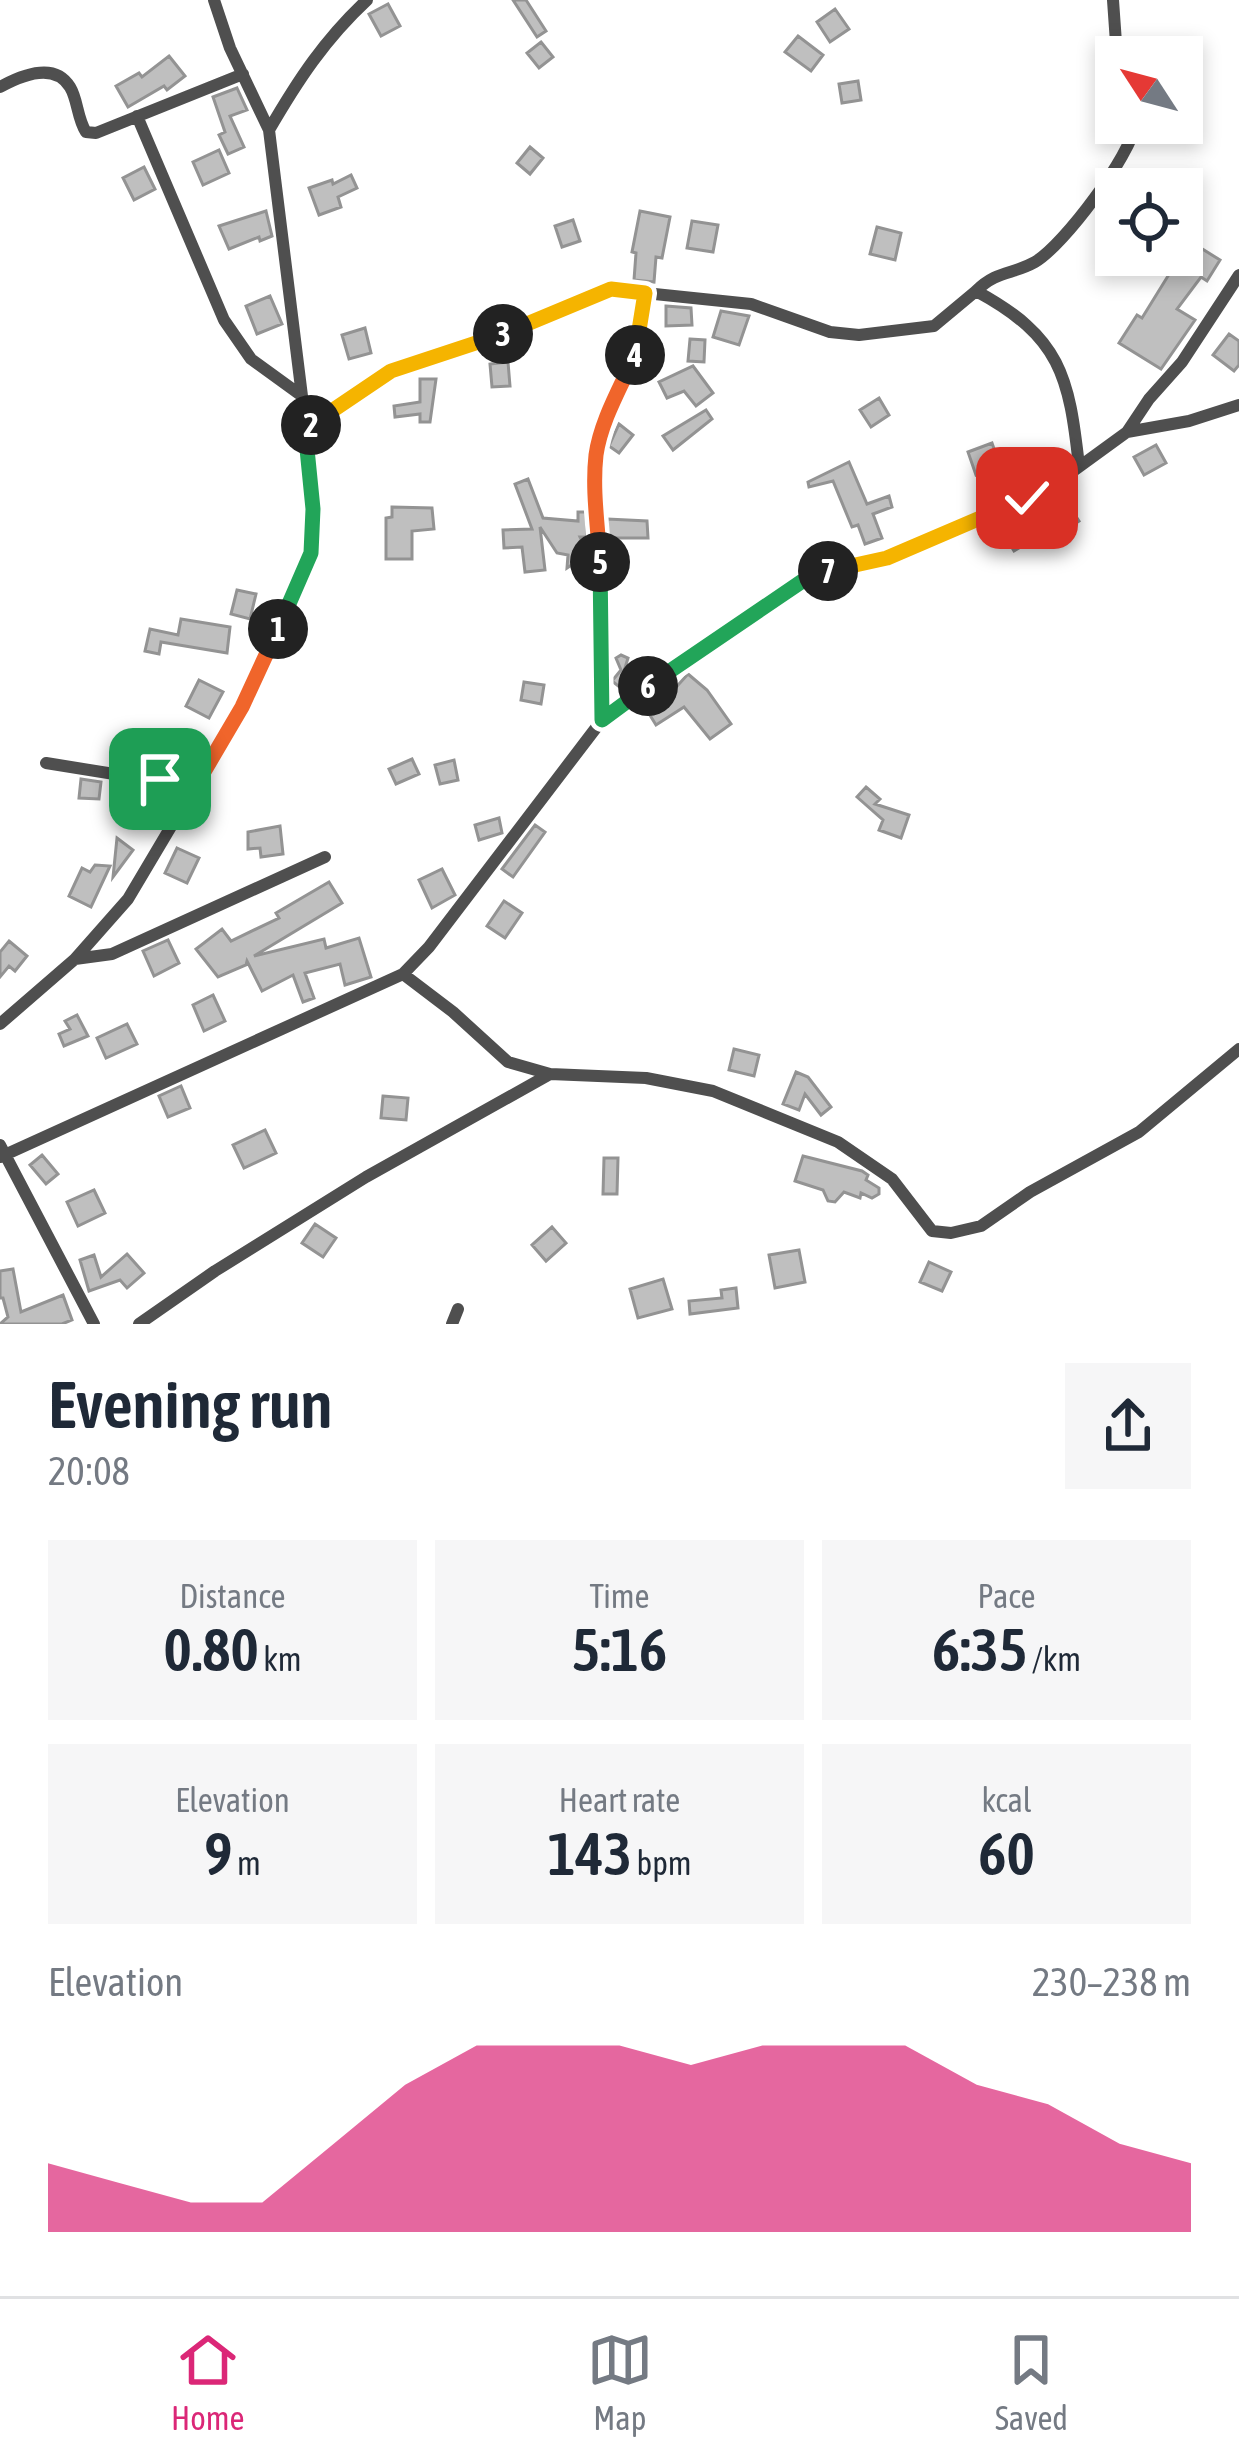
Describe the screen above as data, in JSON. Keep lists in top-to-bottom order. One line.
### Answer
{"north":"top left","page":{"pins":["3","4","2","5","7","1","6"],"heading":["Evening run","20:08"],"stats":[["Distance","0.80 km"],["Time","5:16"],["Pace","6:35 /km"],["Elevation","9 m"],["Heart rate","143 bpm"],["kcal","60"]],"chart":["Elevation","230–238 m"],"tabs":["Home","Map","Saved"]}}
